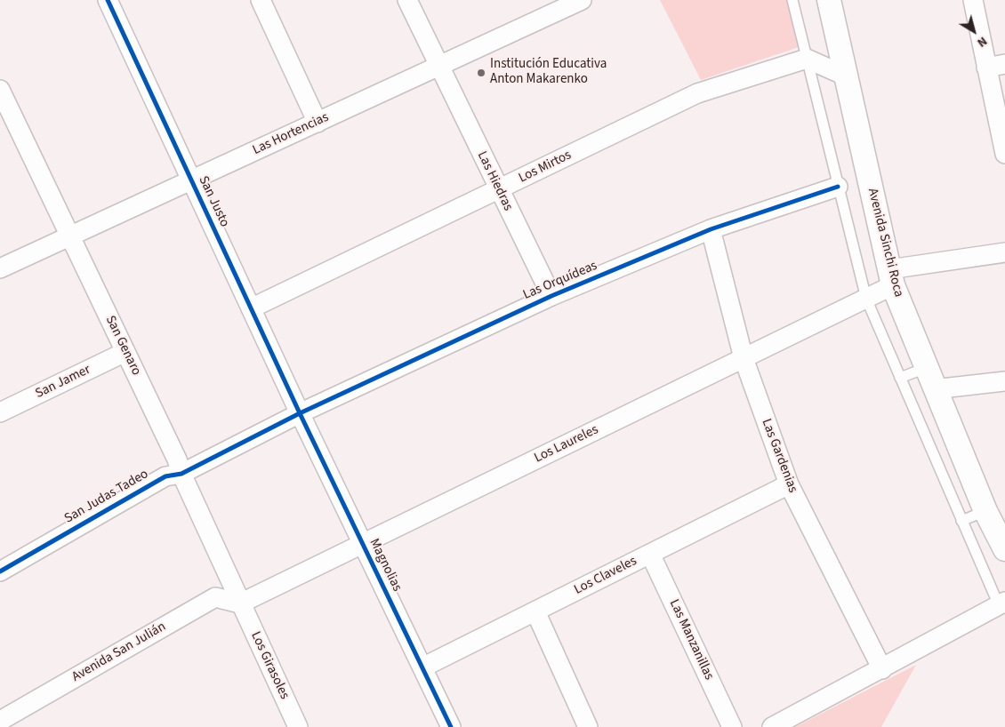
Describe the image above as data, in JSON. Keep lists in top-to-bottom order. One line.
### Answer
{"streets":{"street":["Las Hortencias","Los Mirtos","Las Hiedras","San Justo","Avenida Sinchi Roca","Las Orquídeas","San Genaro","San Jamer","Los Laureles","Las Gardenias","San Judas Tadeo","Magnolias","Los Claveles","Las Manzanillas","Avenida San Julián","Los Girasoles"]},"crossings":[["Las Hortencias","Las Hiedras"],["Las Hortencias","San Justo"],["Las Hortencias","San Genaro"],["Los Mirtos","Las Hiedras"],["Los Mirtos","San Justo"],["Las Hiedras","Las Orquídeas"],["San Justo","Las Orquídeas"],["San Justo","San Judas Tadeo"],["San Justo","Magnolias"],["Avenida Sinchi Roca","Los Laureles"],["Las Orquídeas","Las Gardenias"],["Las Orquídeas","San Judas Tadeo"],["Las Orquídeas","Magnolias"],["San Genaro","San Jamer"],["San Genaro","Los Laureles"],["San Genaro","San Judas Tadeo"],["San Genaro","Avenida San Julián"],["San Genaro","Los Girasoles"],["Los Laureles","Las Gardenias"],["Los Laureles","Magnolias"],["Los Laureles","Avenida San Julián"],["Los Laureles","Los Girasoles"],["Las Gardenias","Los Claveles"],["San Judas Tadeo","Magnolias"],["Magnolias","Los Claveles"],["Los Claveles","Las Manzanillas"],["Avenida San Julián","Los Girasoles"]],"places":["Institución Educativa Anton Makarenko"],"north":"bottom right"}
